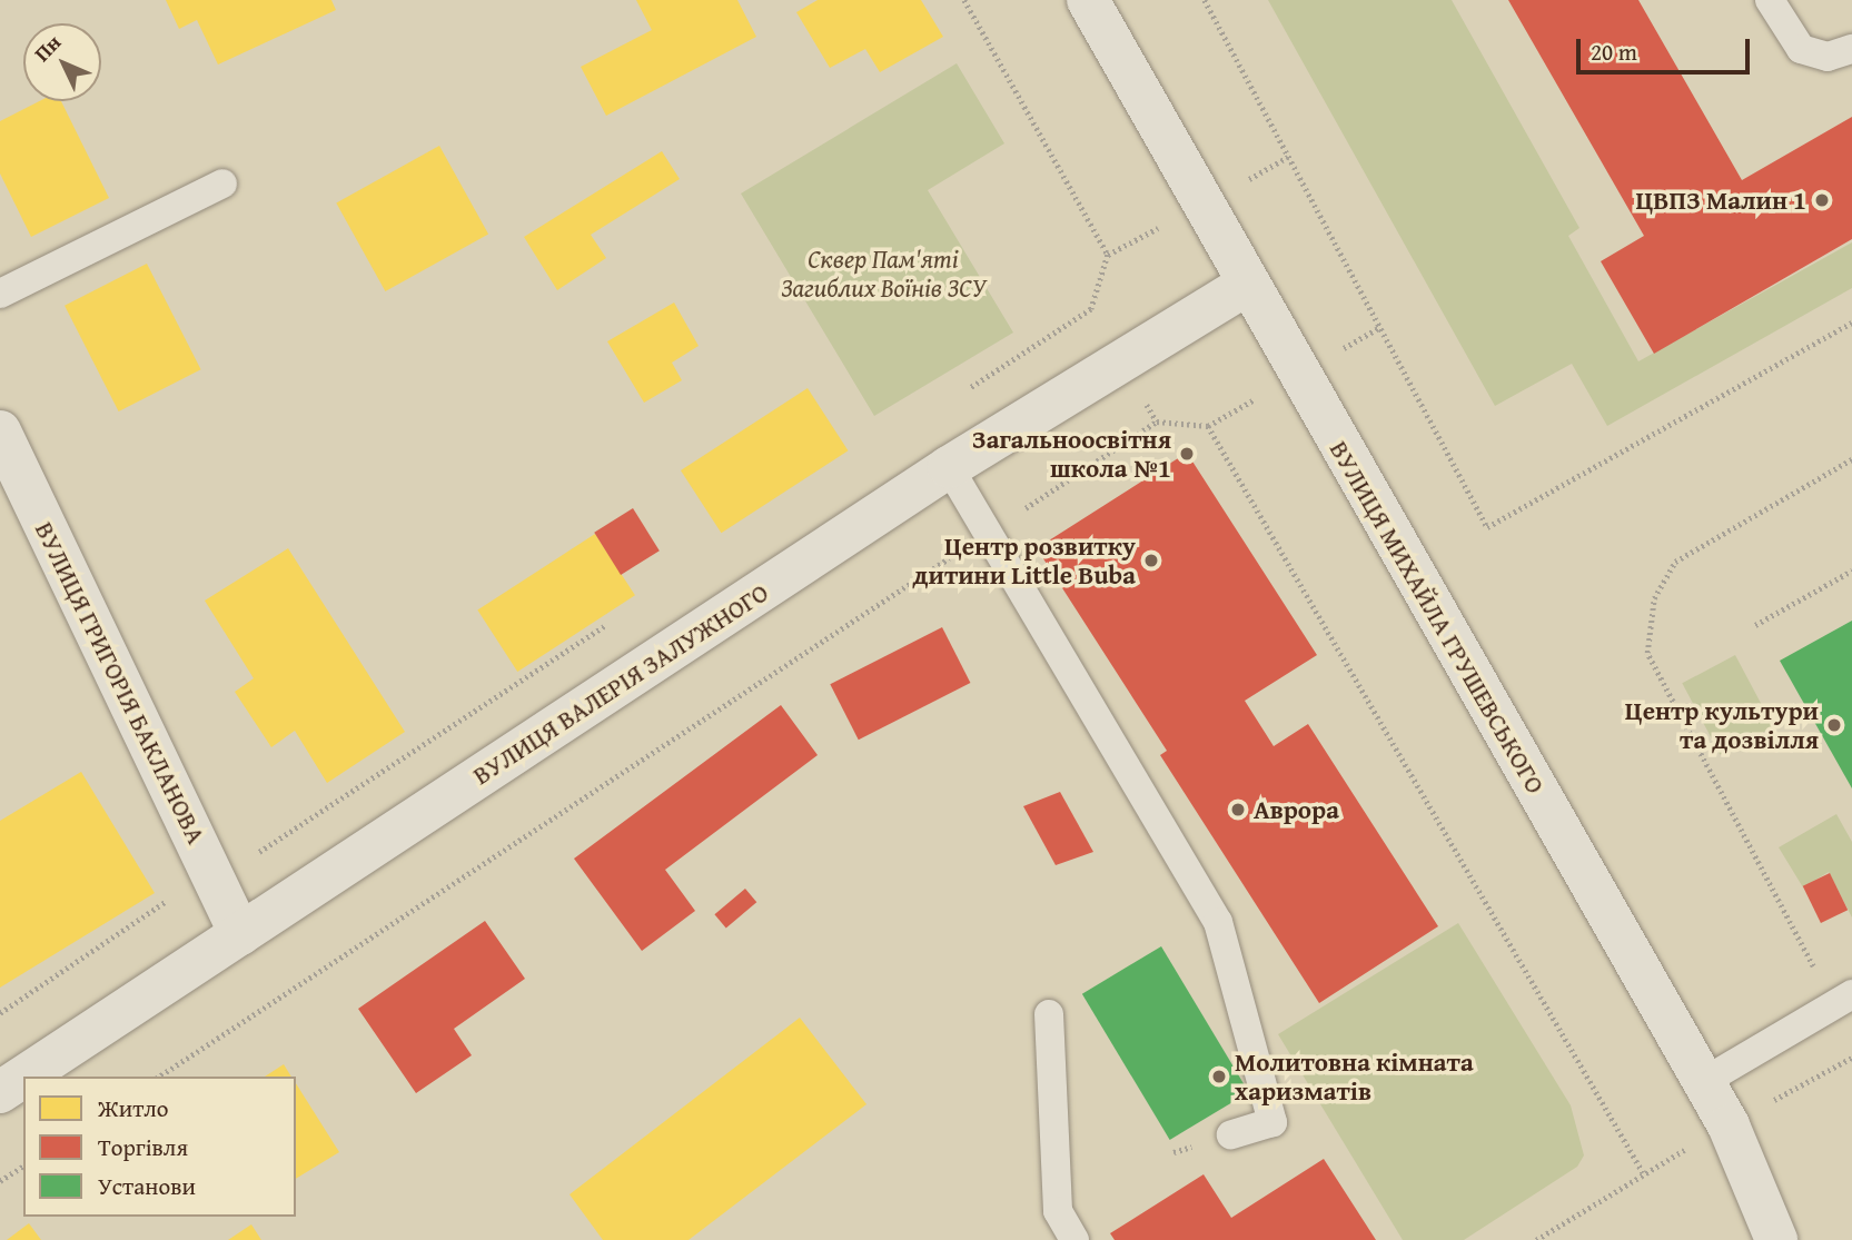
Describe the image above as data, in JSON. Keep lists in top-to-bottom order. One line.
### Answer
{"streets":{"street":["ВУЛИЦЯ МИХАЙЛА ГРУШЕВСЬКОГО","ВУЛИЦЯ ГРИГОРІЯ БАКЛАНОВА","ВУЛИЦЯ ВАЛЕРІЯ ЗАЛУЖНОГО"]},"crossings":[["ВУЛИЦЯ МИХАЙЛА ГРУШЕВСЬКОГО","ВУЛИЦЯ ВАЛЕРІЯ ЗАЛУЖНОГО"],["ВУЛИЦЯ ГРИГОРІЯ БАКЛАНОВА","ВУЛИЦЯ ВАЛЕРІЯ ЗАЛУЖНОГО"]],"parks":["Сквер Пам'яті Загиблих Воїнів ЗСУ"],"places":["ЦВПЗ Малин 1","Загальноосвітня школа №1","Центр розвитку дитини Little Buba","Центр культури та дозвілля","Аврора","Молитовна кімната харизматів"],"legend":["Житло","Торгівля","Установи"],"scale_bar":"20 m","north":"top left"}
